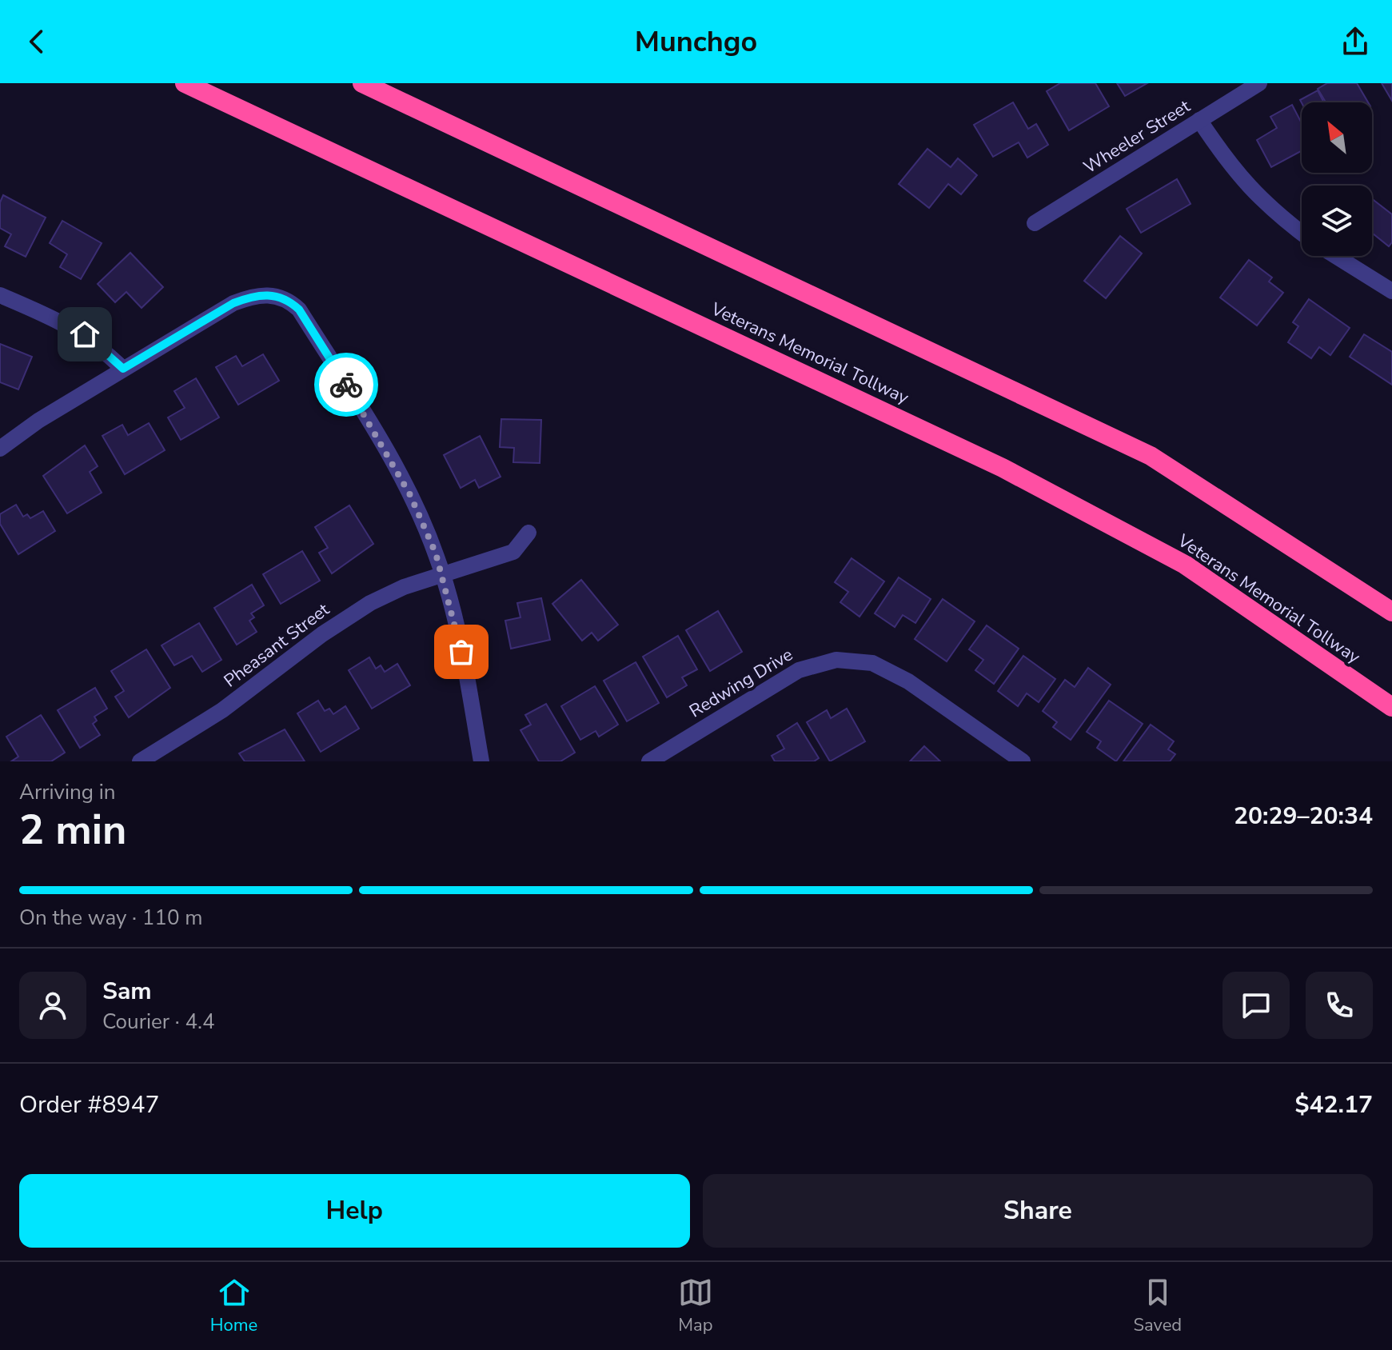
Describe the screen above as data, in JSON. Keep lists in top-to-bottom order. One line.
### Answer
{"streets":{"highway":["Veterans Memorial Tollway"],"street":["Wheeler Street","Pheasant Street","Redwing Drive"]},"north":"top left","page":{"header":"Munchgo","heading":["2 min","Arriving in","20:29–20:34"],"panel":["Sam","Courier · 4.4","Order #8947","$42.17"],"bar":"On the way · 110 m","buttons":["Help","Share"],"tabs":["Home","Map","Saved"]}}
